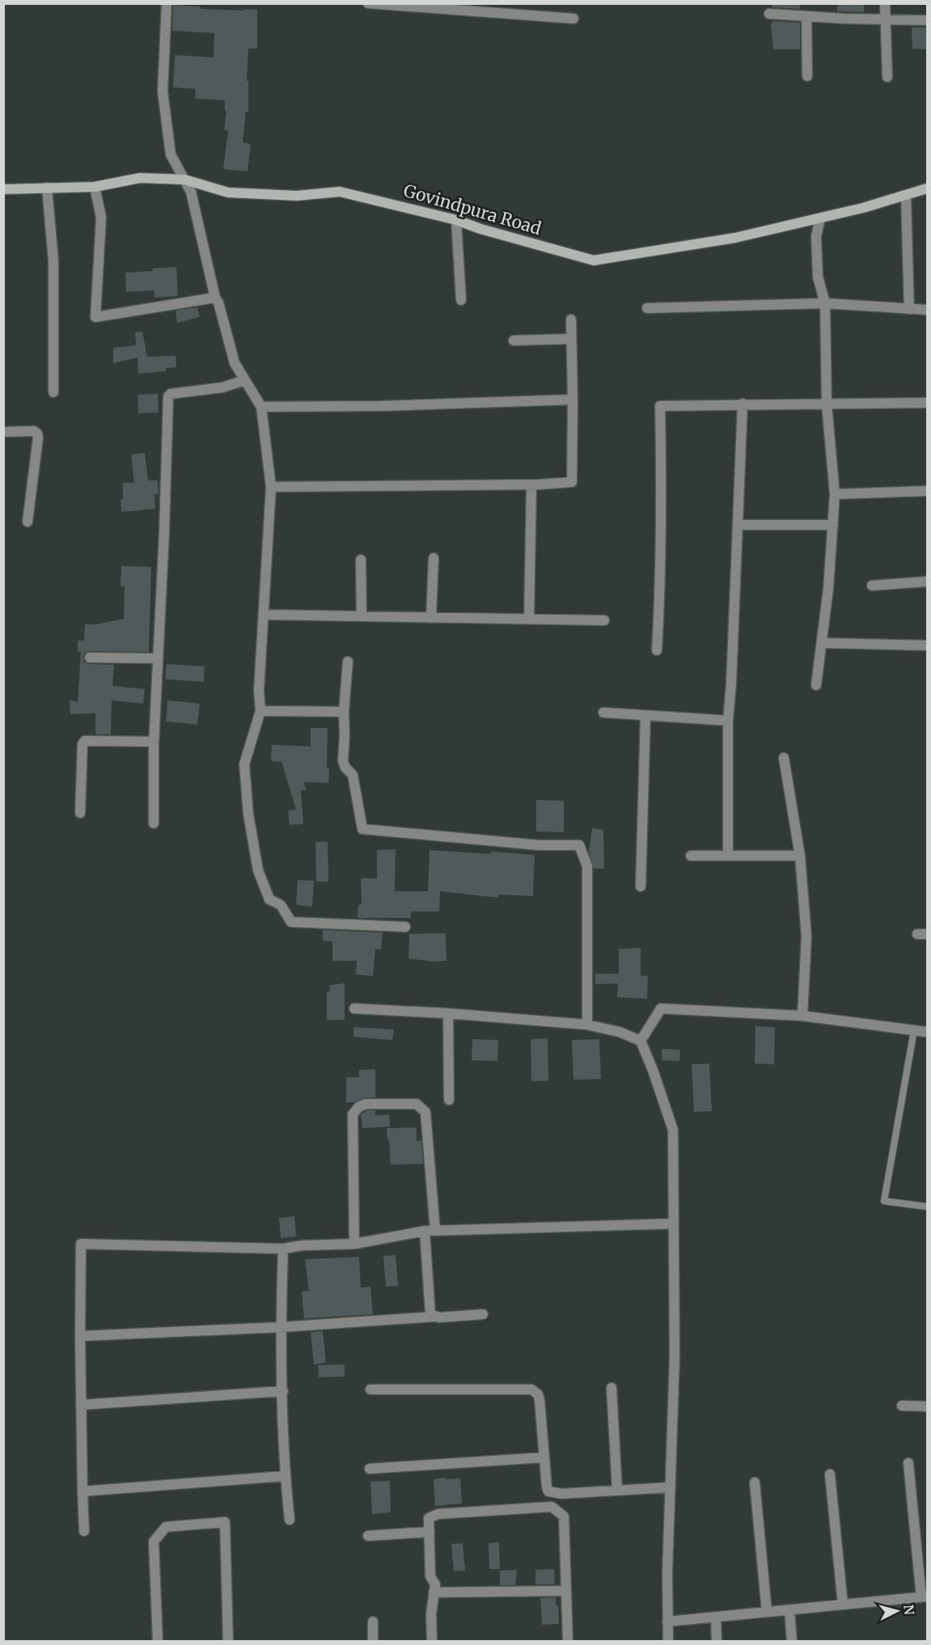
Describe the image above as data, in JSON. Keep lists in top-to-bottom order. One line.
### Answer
{"streets":{"street":["Govindpura Road"]},"north":"right"}
